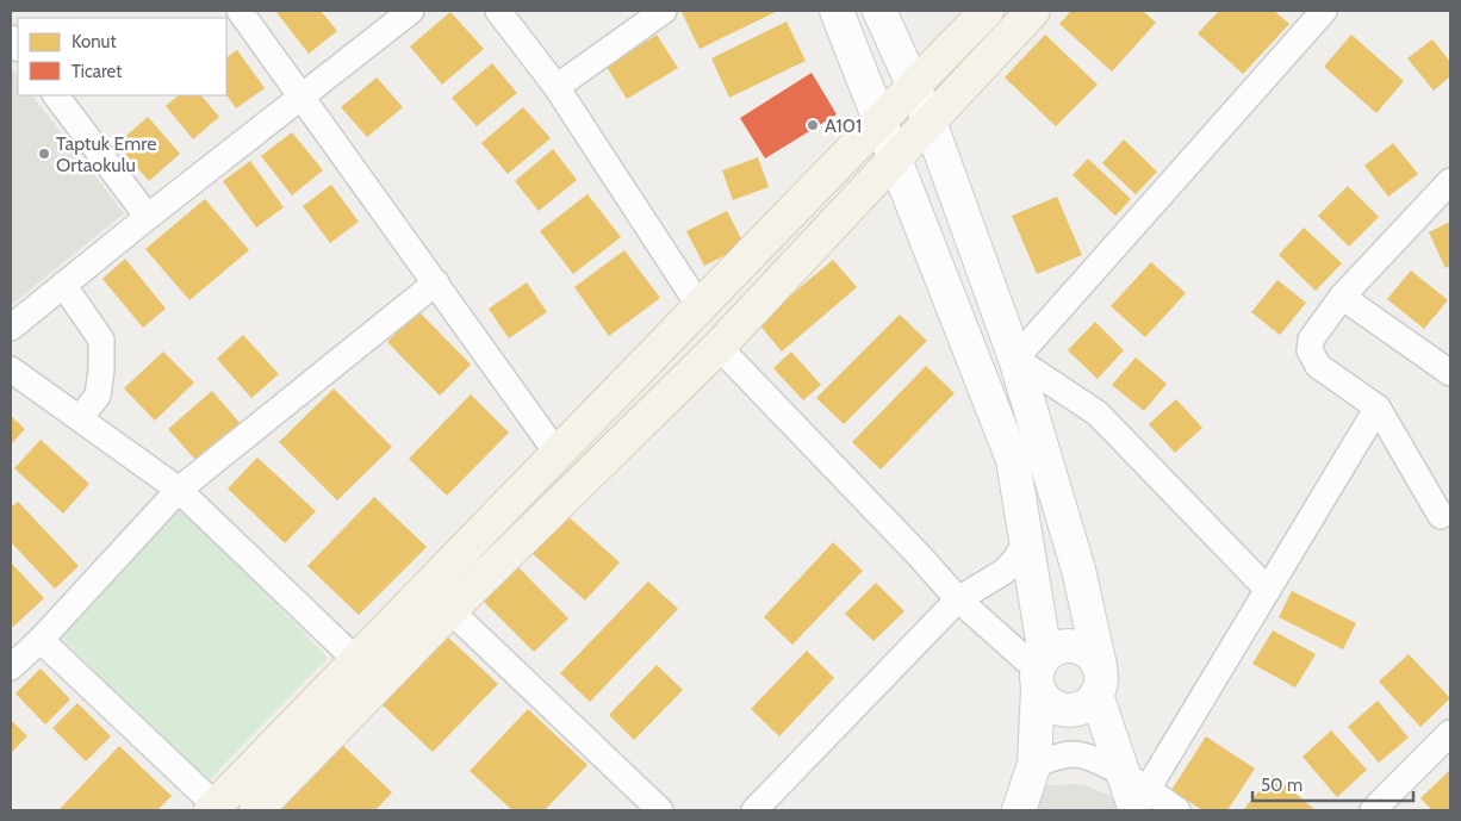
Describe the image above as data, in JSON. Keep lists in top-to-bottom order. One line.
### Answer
{"places":["A101","Taptuk Emre Ortaokulu"],"legend":["Konut","Ticaret"],"scale_bar":"50 m"}
